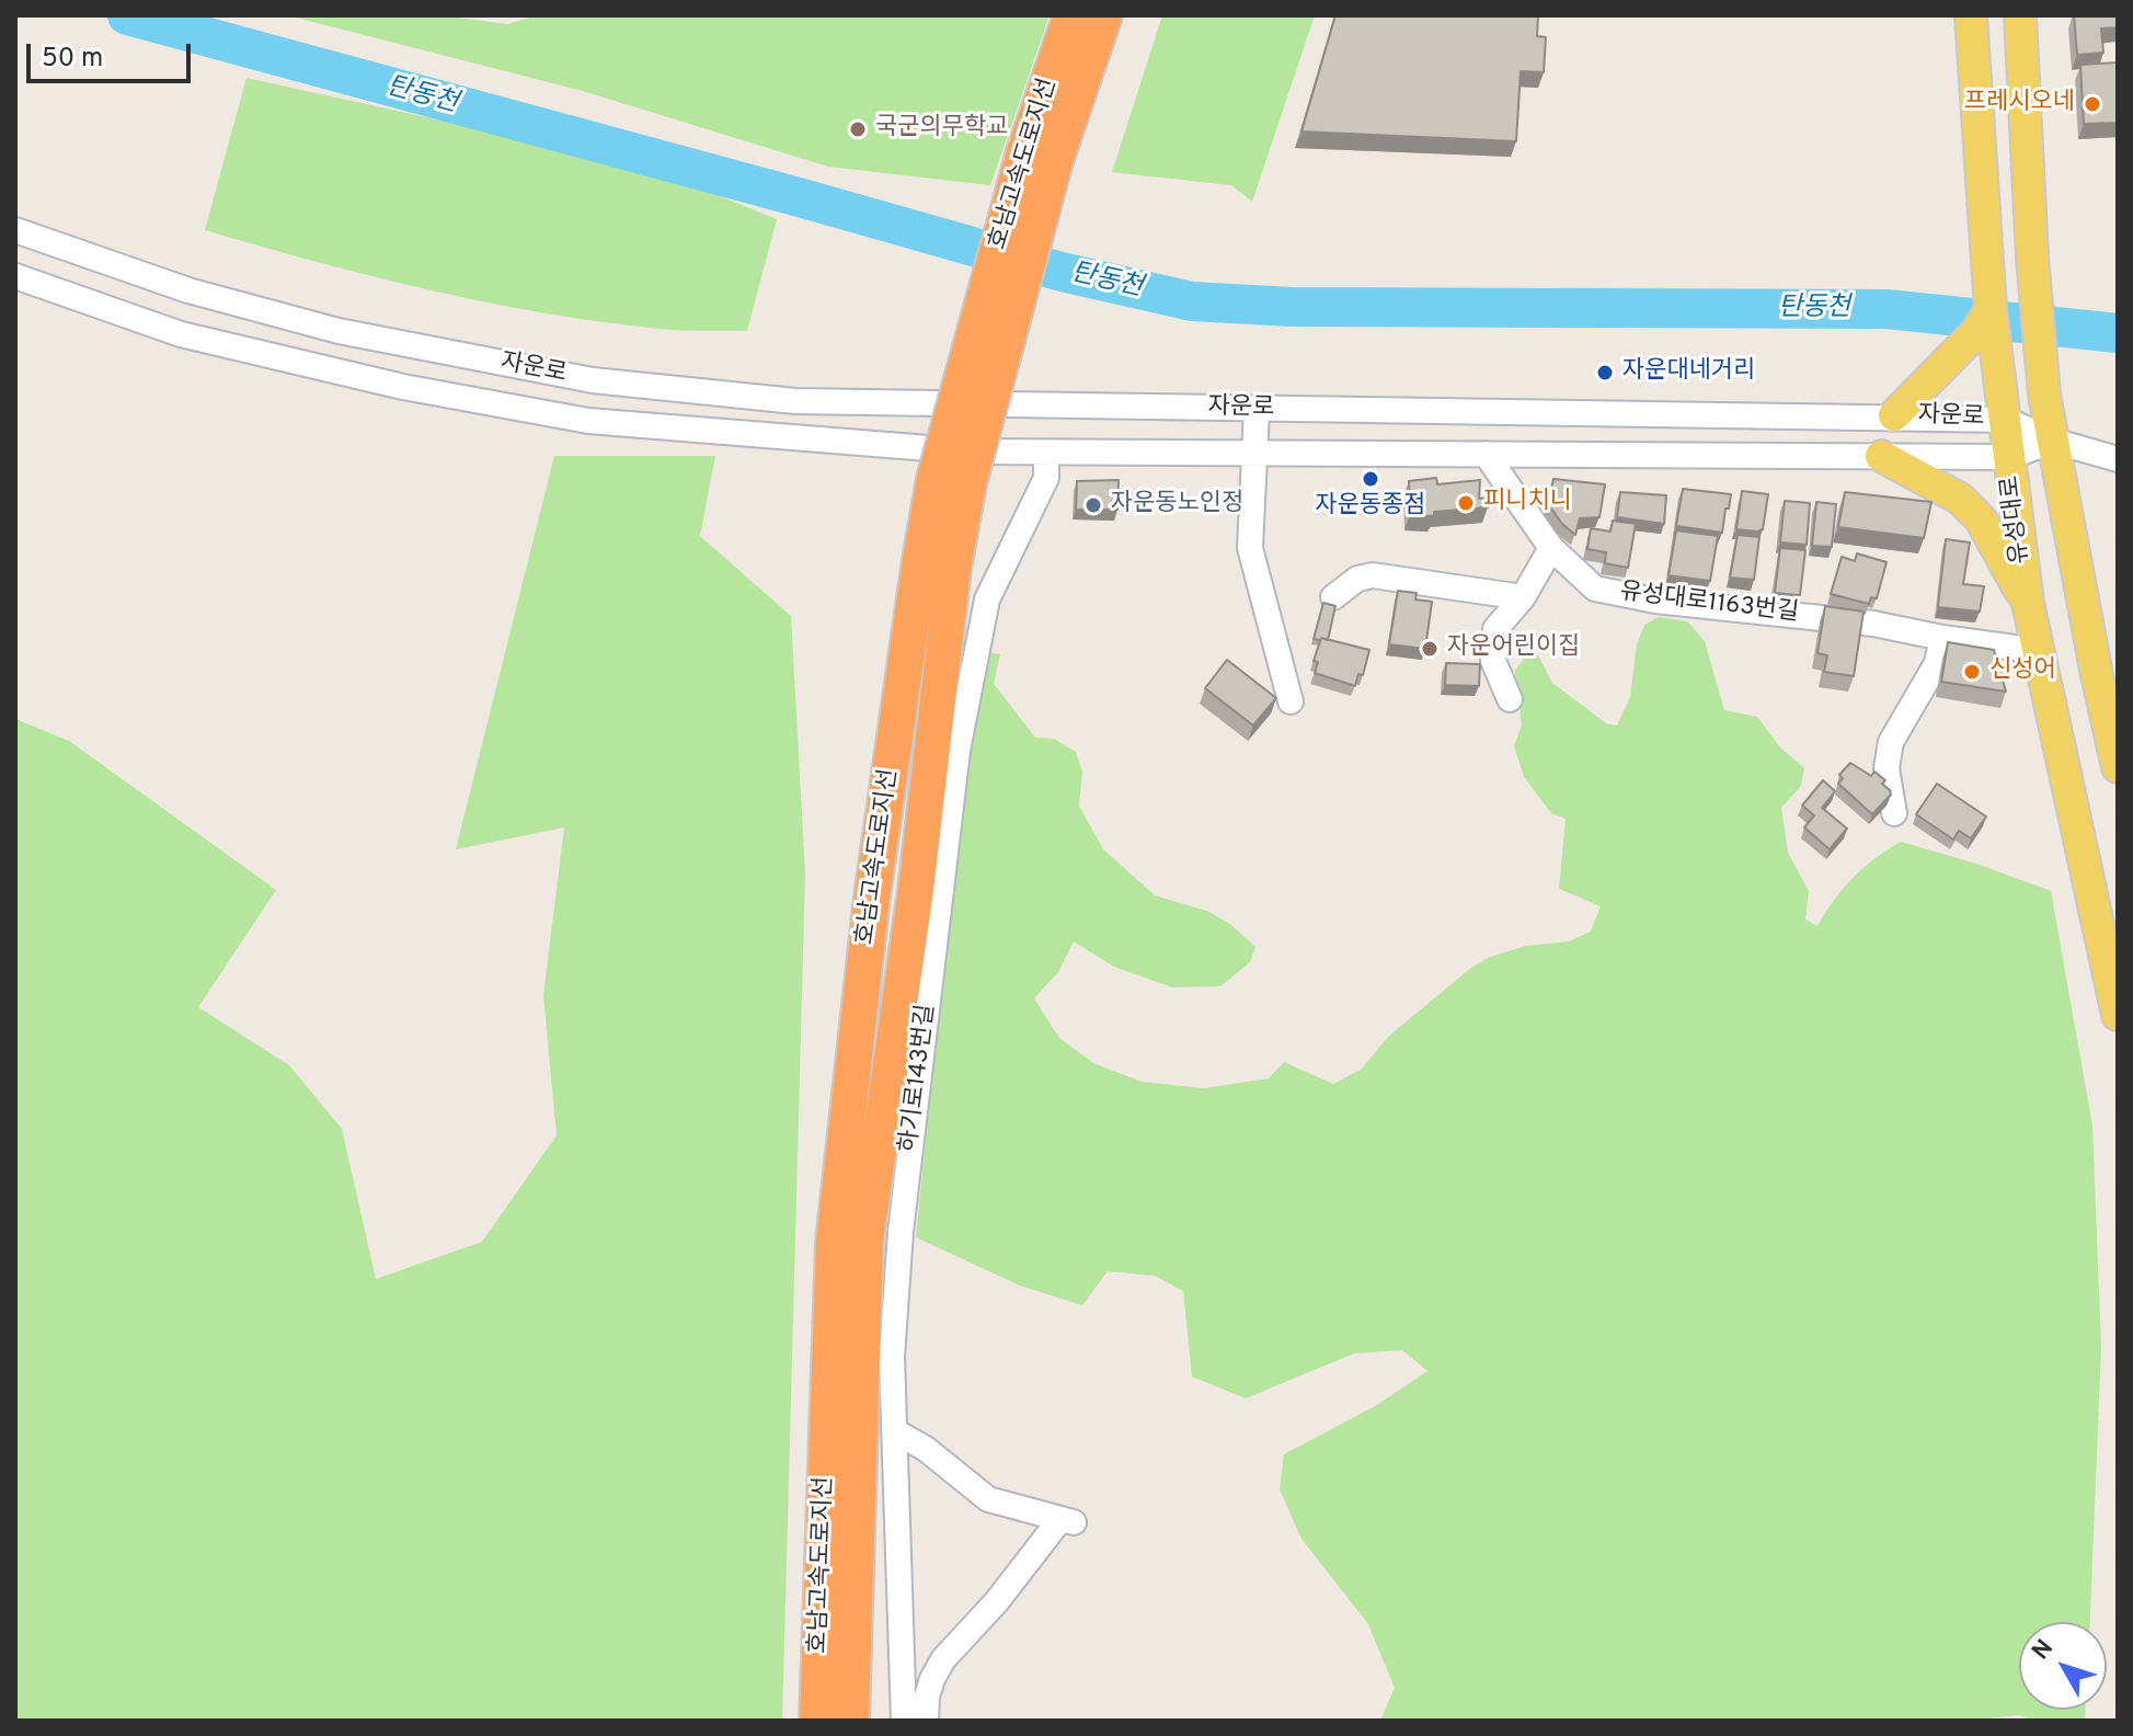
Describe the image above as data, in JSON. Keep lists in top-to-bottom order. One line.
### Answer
{"streets":{"highway":["호남고속도로지선"],"main road":["유성대로"],"street":["자운로","유성대로1163번길","하기로143번길"]},"crossings":[["자운로","유성대로"],["자운로","유성대로1163번길"],["자운로","하기로143번길"],["유성대로","유성대로1163번길"]],"water":["탄동천"],"places":["프레시오네","국군의무학교","자운대네거리","자운동종점","피니치니","자운동노인정","자운어린이집","신성어"],"scale_bar":"50 m","north":"top left"}
